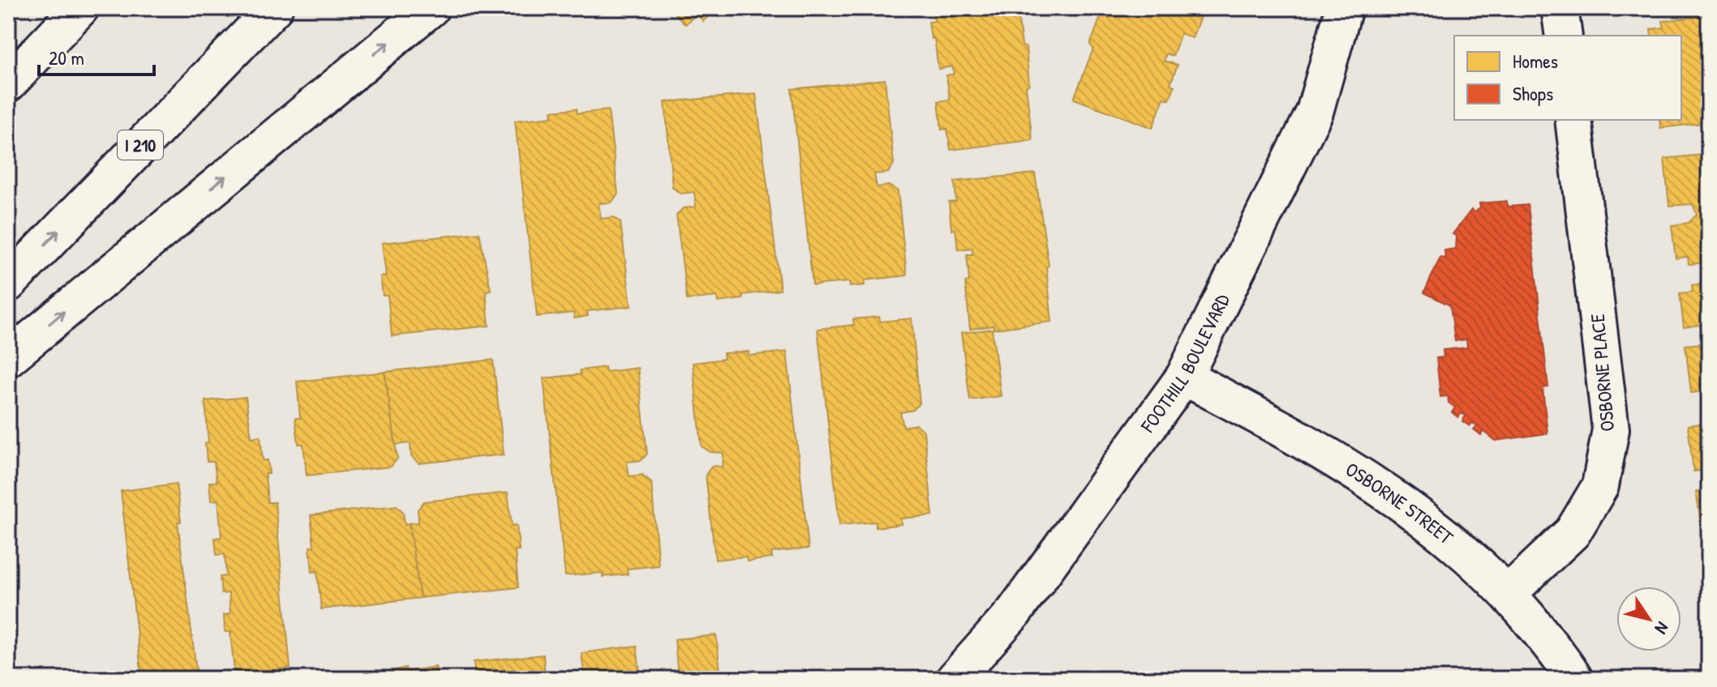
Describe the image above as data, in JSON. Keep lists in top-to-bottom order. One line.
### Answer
{"streets":{"main road":["I 210","FOOTHILL BOULEVARD","OSBORNE PLACE","OSBORNE STREET"]},"crossings":[["FOOTHILL BOULEVARD","OSBORNE STREET"],["OSBORNE PLACE","OSBORNE STREET"]],"legend":["Homes","Shops"],"scale_bar":"20 m","north":"bottom right"}
